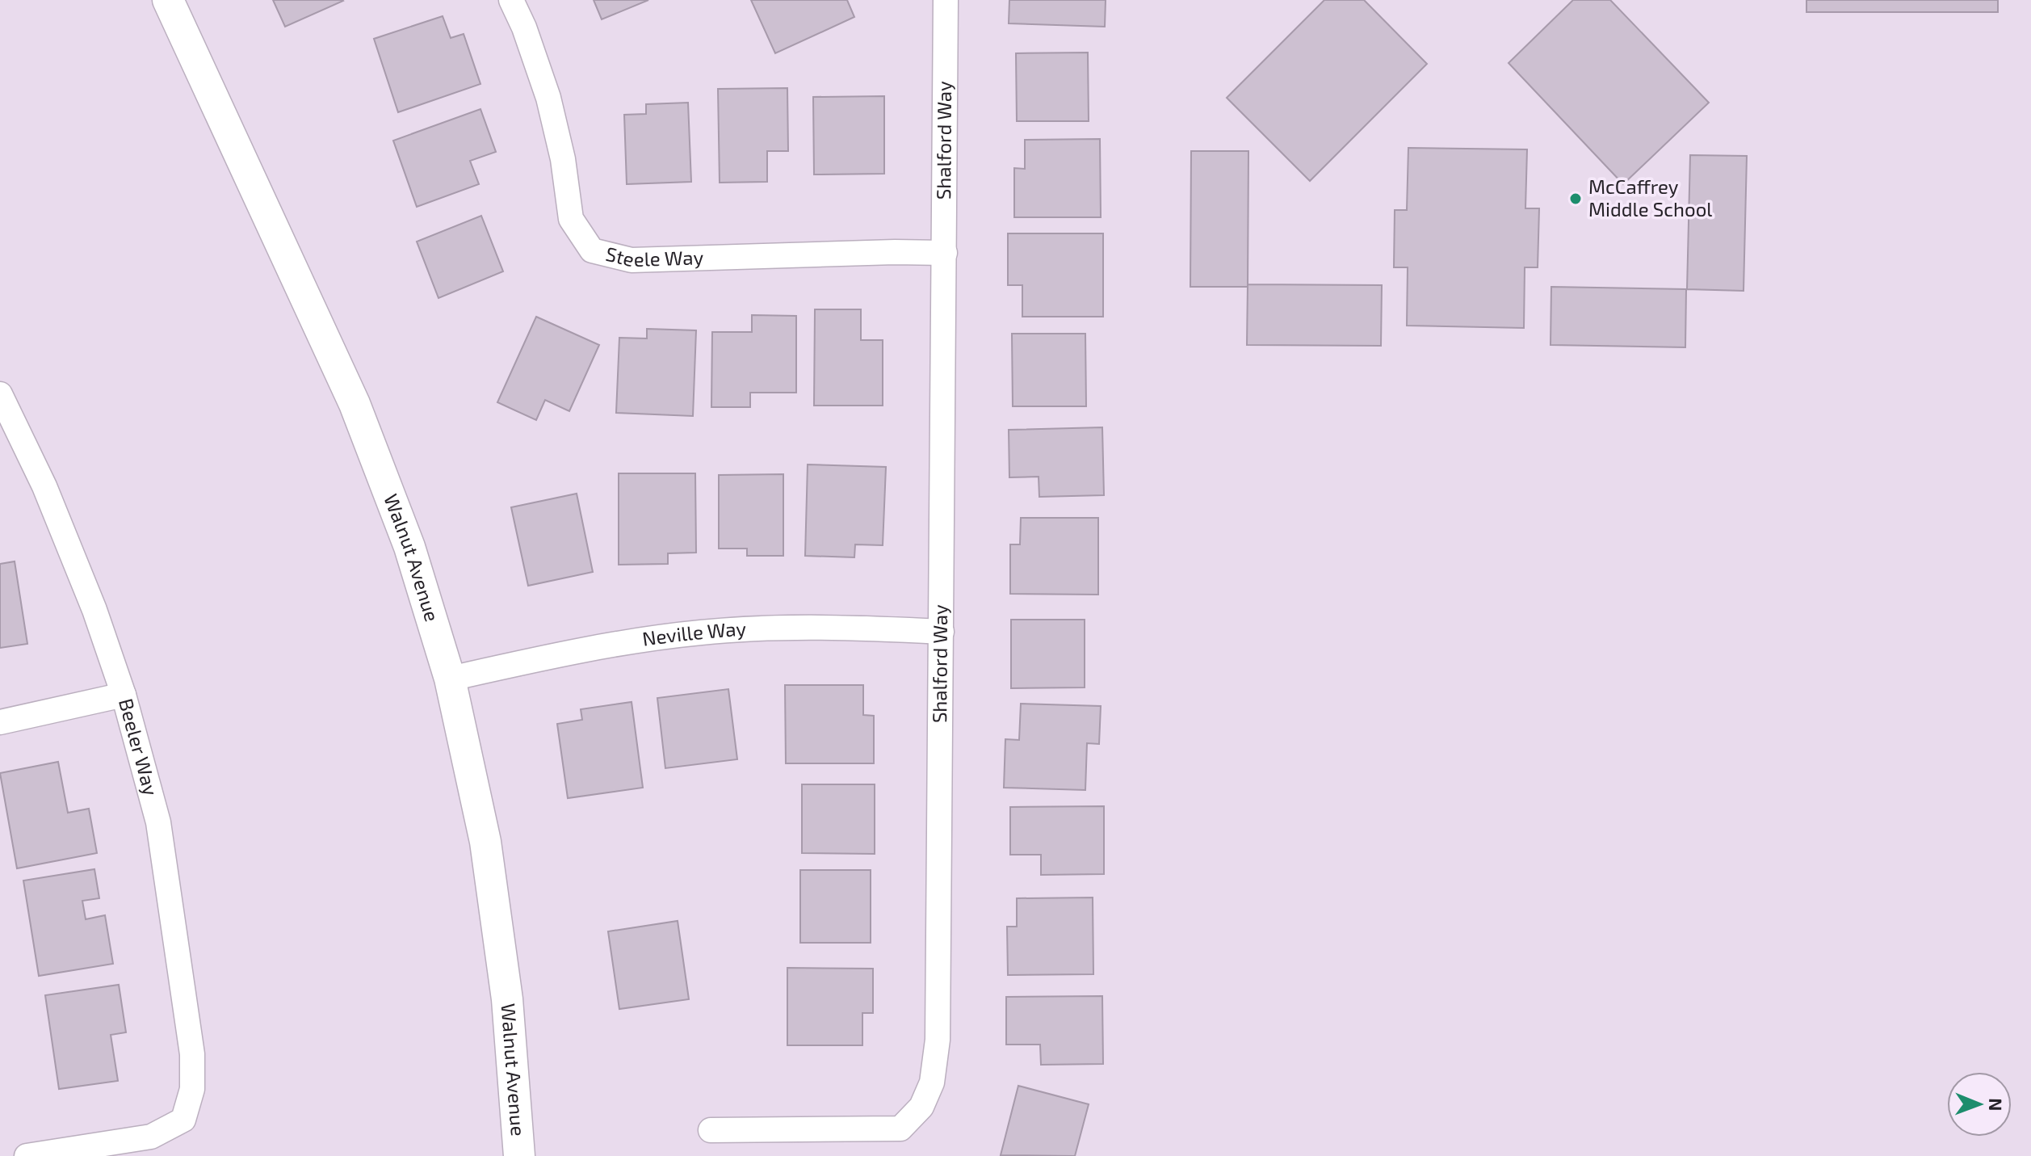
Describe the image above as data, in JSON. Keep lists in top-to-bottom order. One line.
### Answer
{"streets":{"street":["Shalford Way","Steele Way","Walnut Avenue","Neville Way","Beeler Way"]},"crossings":[["Shalford Way","Steele Way"],["Shalford Way","Neville Way"],["Walnut Avenue","Neville Way"]],"places":["McCaffrey Middle School"],"north":"right"}
